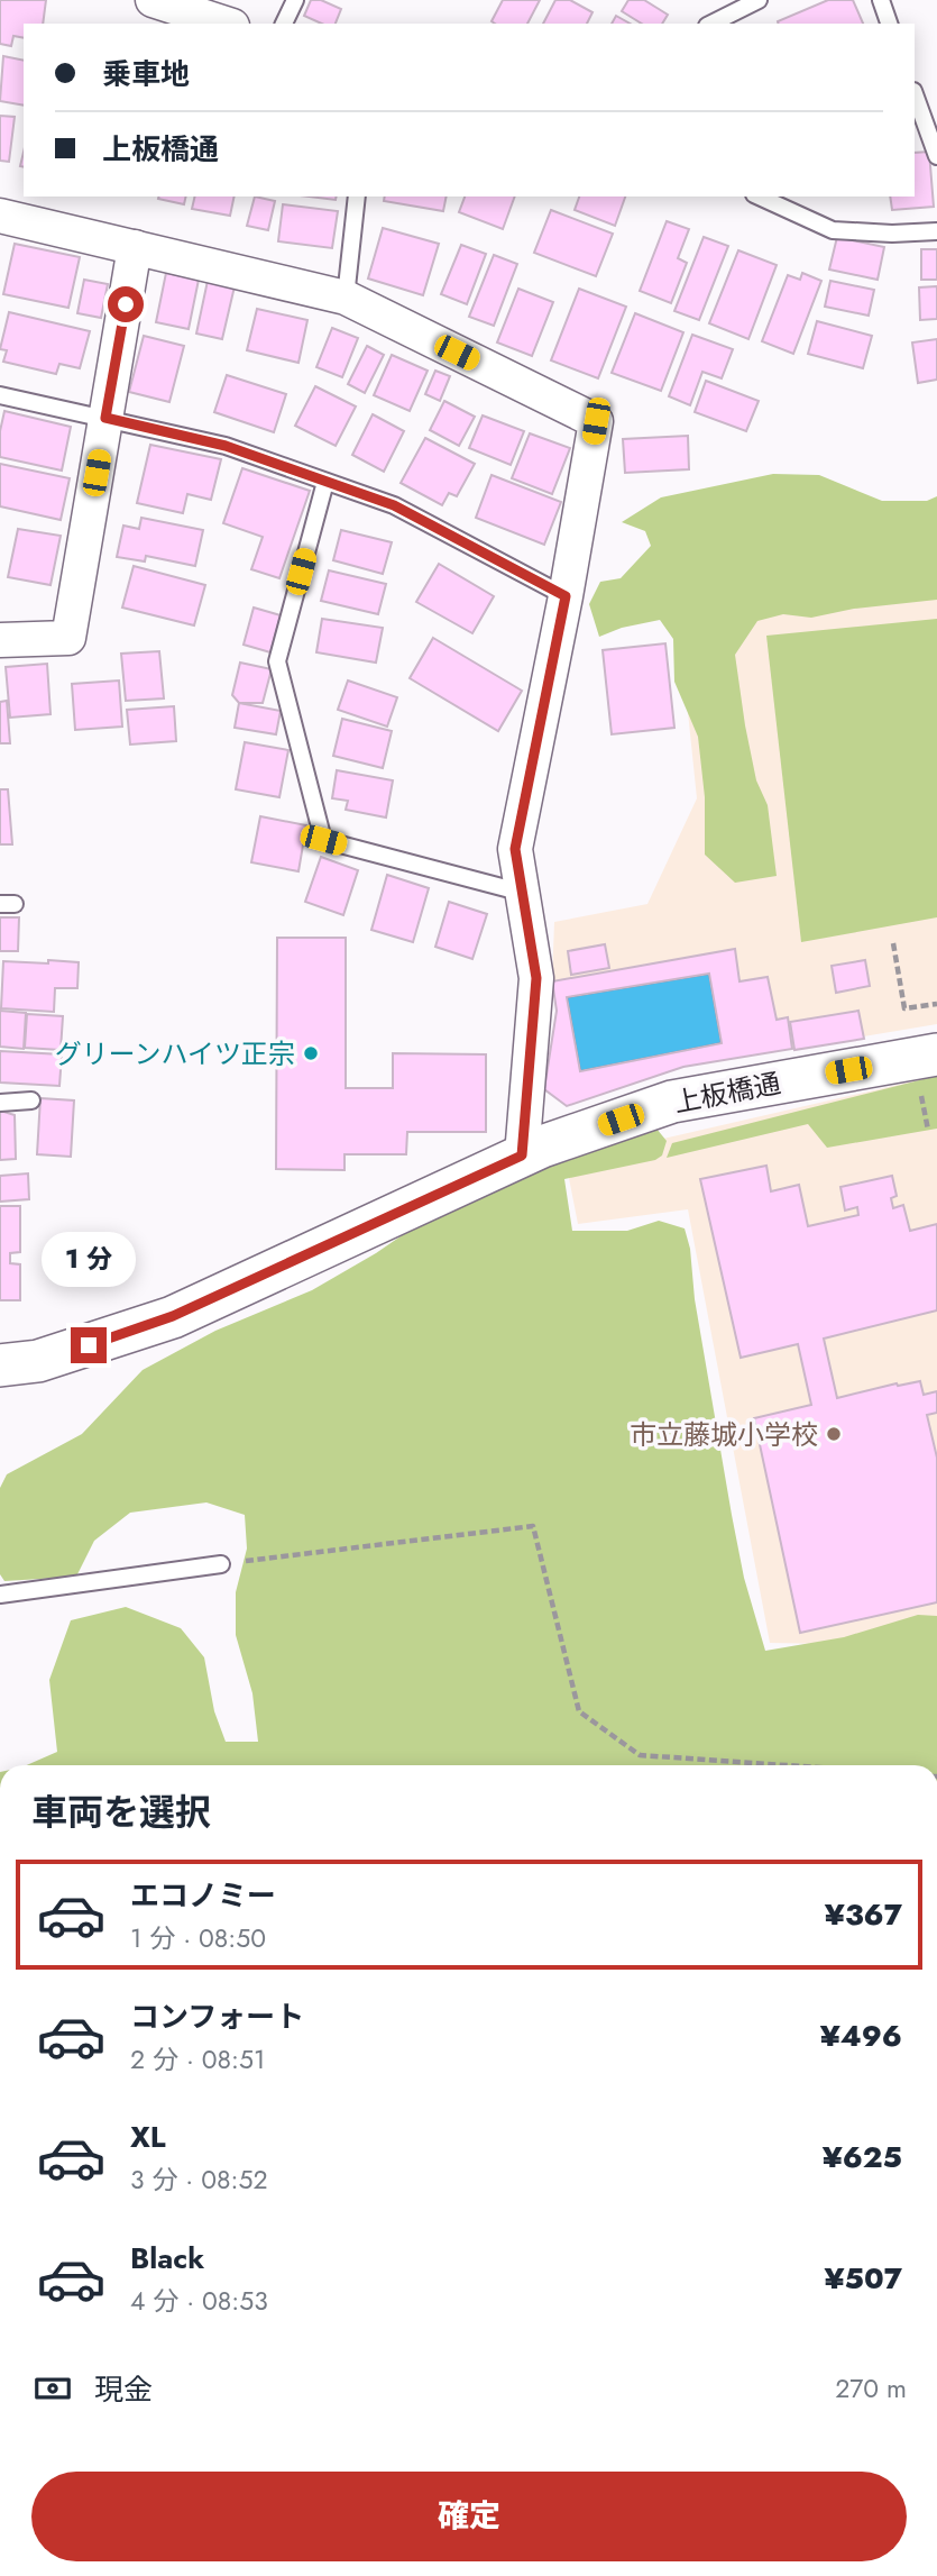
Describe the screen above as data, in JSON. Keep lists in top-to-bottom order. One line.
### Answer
{"streets":{"street":["上板橋通"]},"places":["グリーンハイツ正宗","市立藤城小学校"],"page":{"banner":["乗車地","上板橋通"],"bubble":"1 分","heading":"車両を選択","list":[{"name":"エコノミー","note":"1 分 · 08:50","value":"¥367"},{"name":"コンフォート","note":"2 分 · 08:51","value":"¥496"},{"name":"XL","note":"3 分 · 08:52","value":"¥625"},{"name":"Black","note":"4 分 · 08:53","value":"¥507"}],"pay":["現金","270 m"],"buttons":"確定"}}
